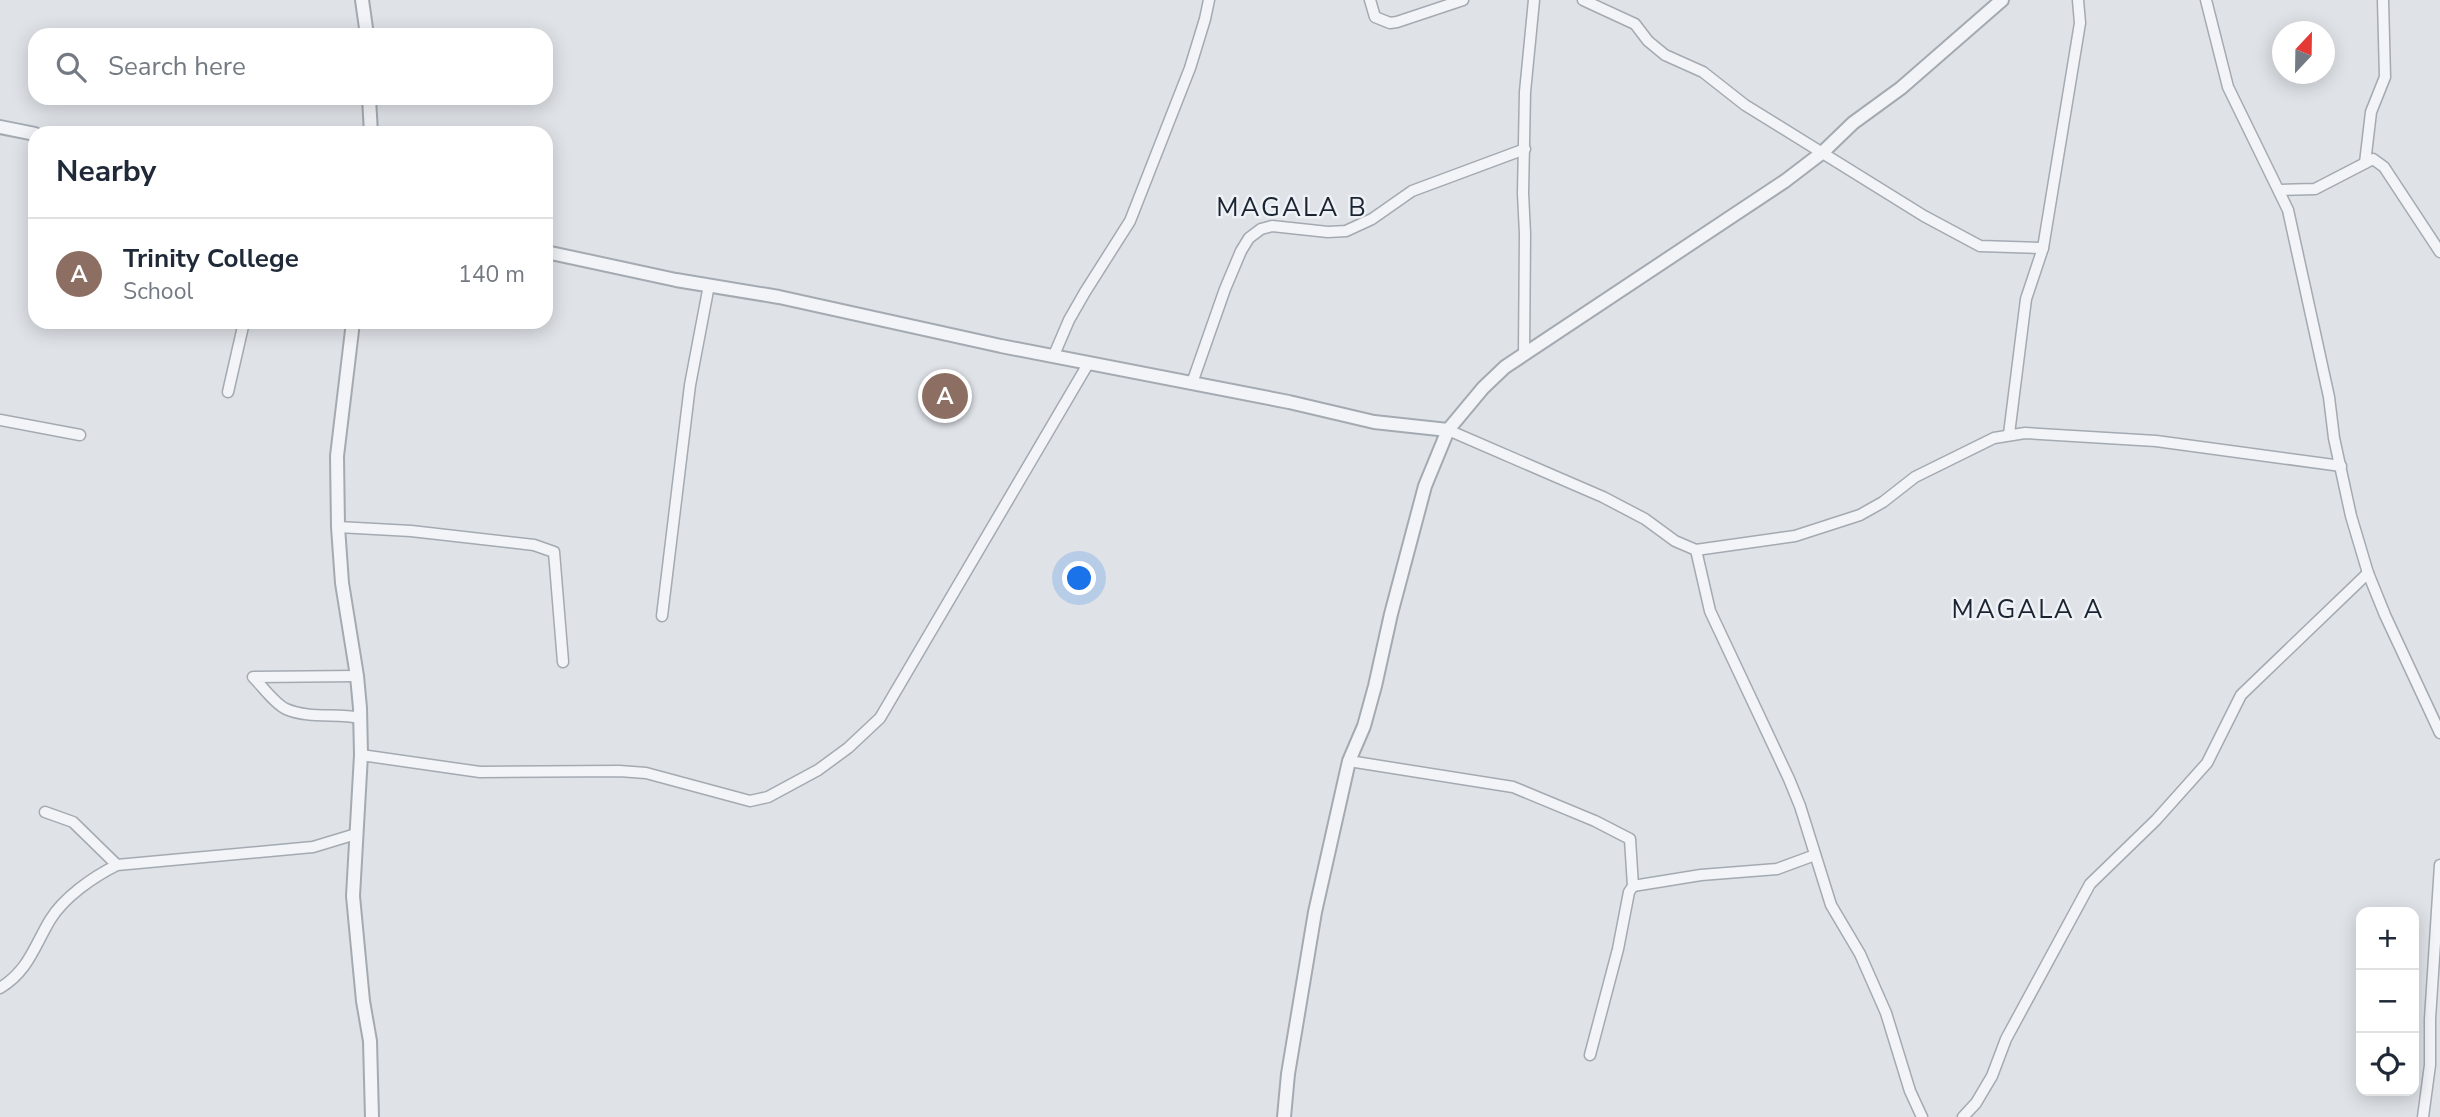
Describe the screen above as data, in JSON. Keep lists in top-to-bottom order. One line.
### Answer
{"districts":["MAGALA B","MAGALA A"],"north":"top","page":{"search":"Search here","heading":"Nearby","list":[{"mark":"A","name":"Trinity College","note":"School","value":"140 m"}],"pins":"A","map_buttons":["+","−"]}}
